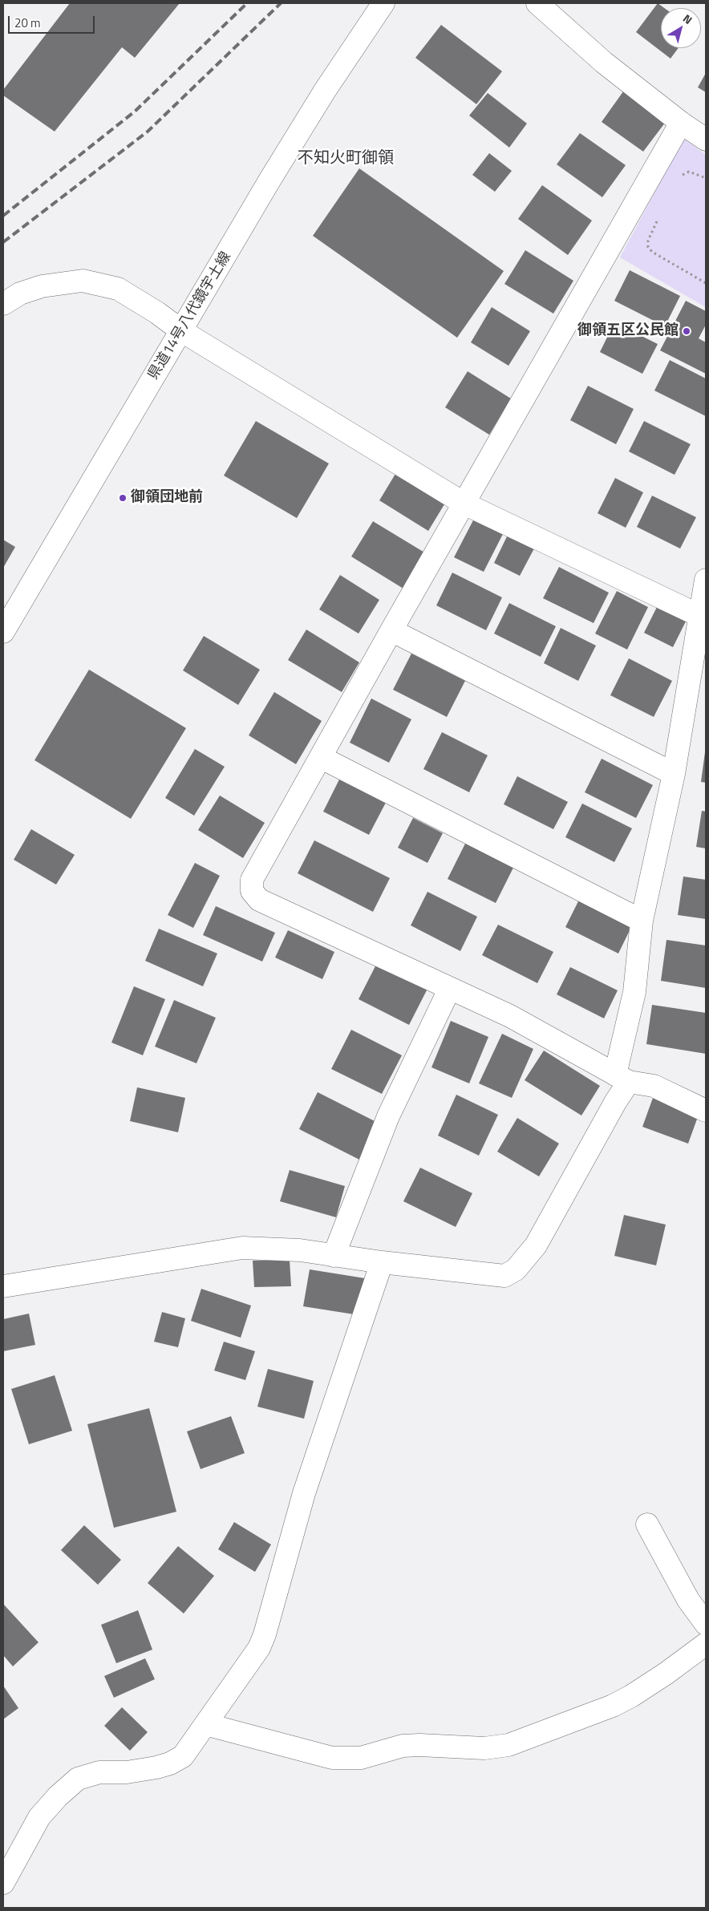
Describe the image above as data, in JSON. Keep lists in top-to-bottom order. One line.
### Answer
{"streets":{"street":["県道14号八代鏡宇土線"]},"districts":["不知火町御領"],"places":["御領五区公民館","御領団地前"],"scale_bar":"20 m","north":"top right"}
